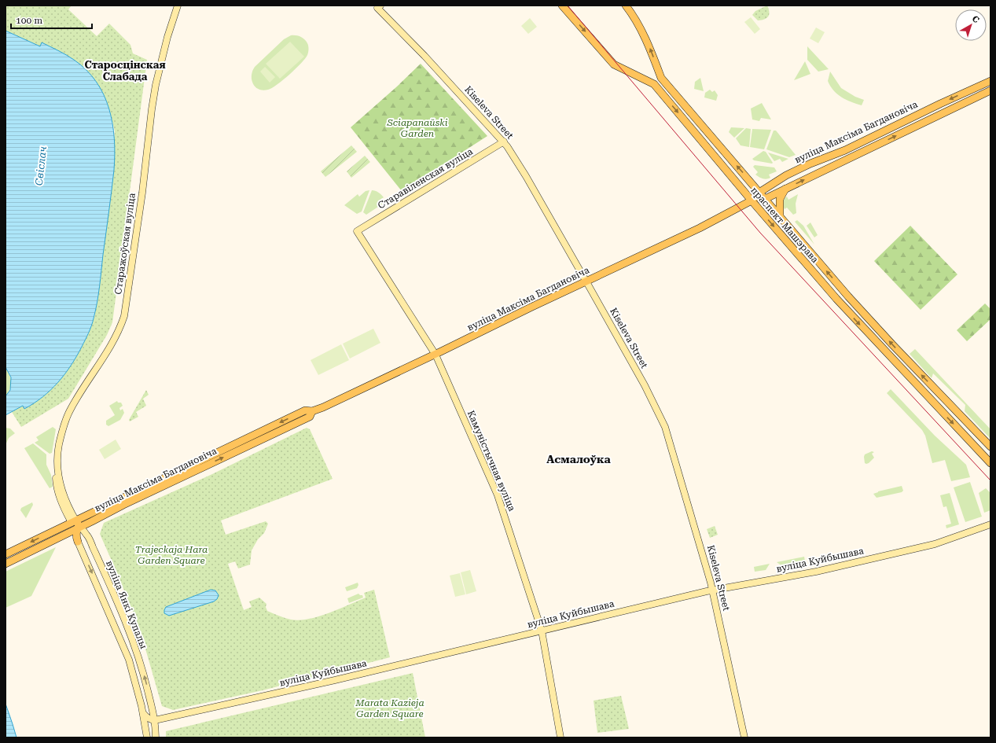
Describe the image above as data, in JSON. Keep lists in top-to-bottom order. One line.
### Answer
{"streets":{"main road":["Kiseleva Street","вуліца Максіма Багдановіча","Старавіленская вуліца","праспект Машэрава","Старажоўская вуліца","Камуністычная вуліца","вуліца Куйбышава","вуліца Янкі Купалы"]},"crossings":[["Kiseleva Street","вуліца Максіма Багдановіча"],["Kiseleva Street","Старавіленская вуліца"],["Kiseleva Street","вуліца Куйбышава"],["вуліца Максіма Багдановіча","праспект Машэрава"],["вуліца Максіма Багдановіча","Старажоўская вуліца"],["вуліца Максіма Багдановіча","Камуністычная вуліца"],["Старавіленская вуліца","Камуністычная вуліца"],["Камуністычная вуліца","вуліца Куйбышава"],["вуліца Куйбышава","вуліца Янкі Купалы"]],"districts":["Старосцінская Слабада","Асмалоўка"],"water":["Свіслач"],"parks":["Sciapanaŭski Garden","Trajeckaja Hara Garden Square","Marata Kazieja Garden Square"],"scale_bar":"100 m","north":"top right"}
